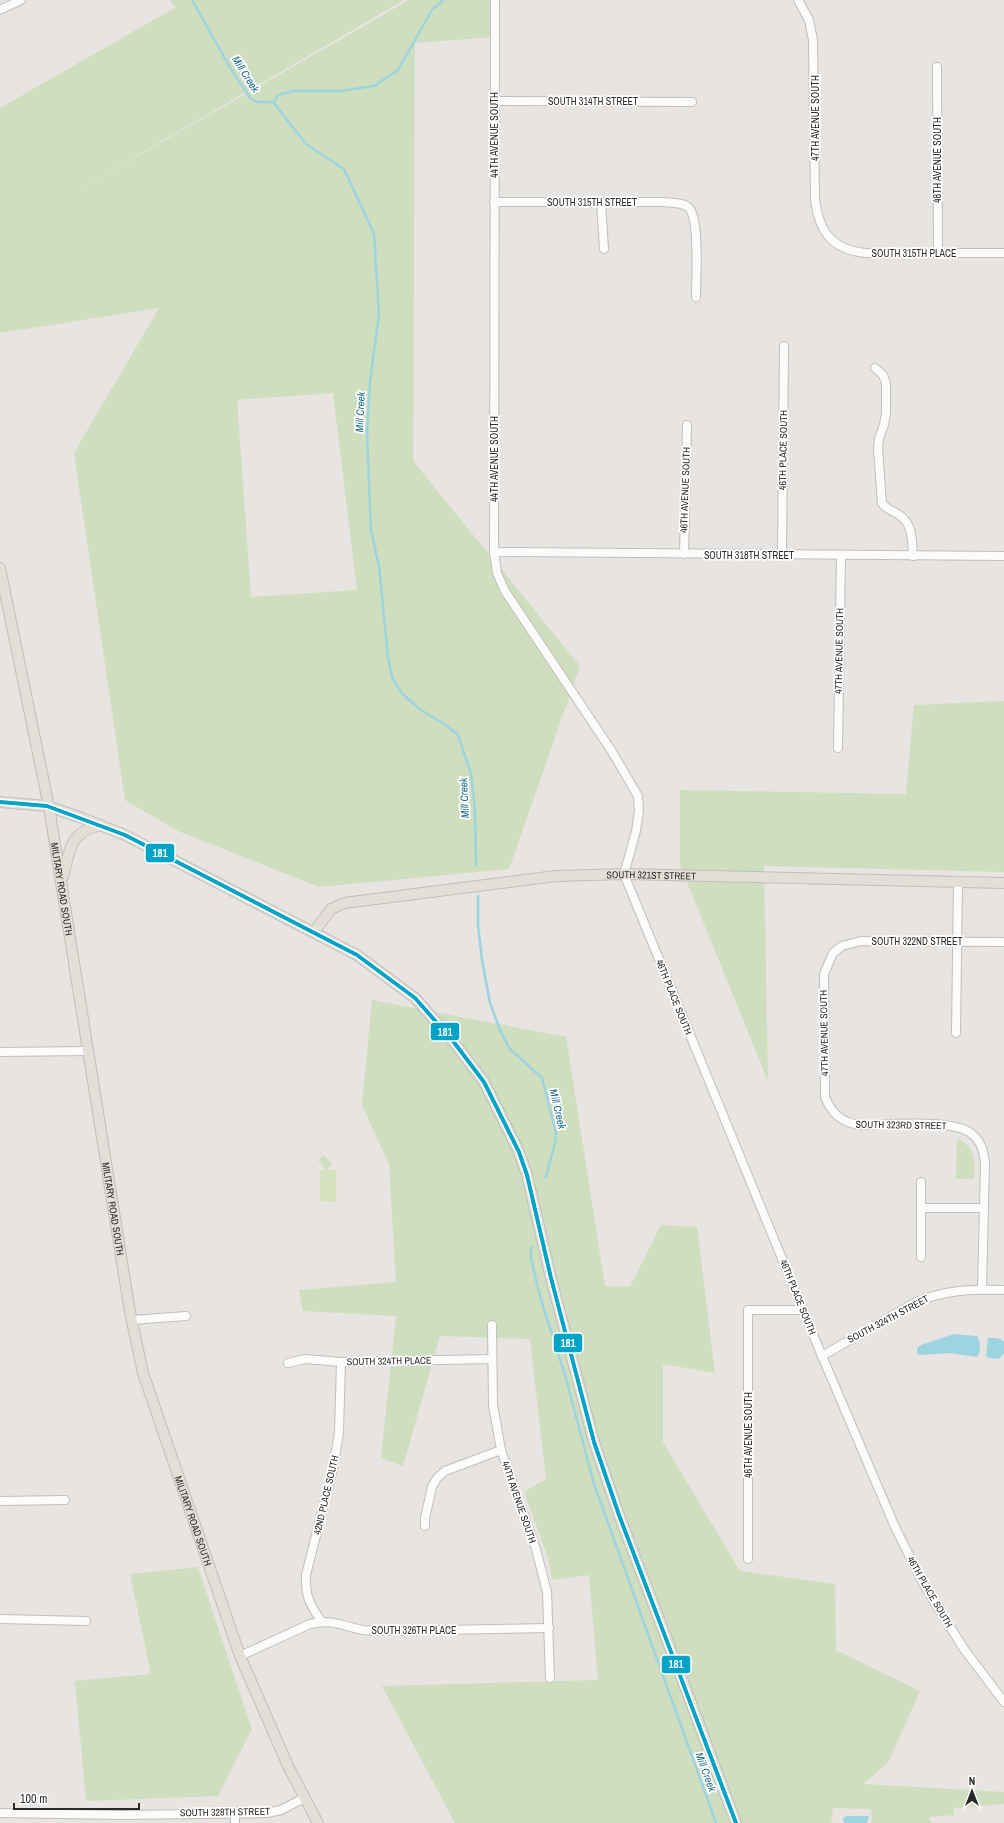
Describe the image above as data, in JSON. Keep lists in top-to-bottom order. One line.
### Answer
{"streets":{"main road":["SOUTH 321ST STREET","MILITARY ROAD SOUTH"],"street":["SOUTH 314TH STREET","47TH AVENUE SOUTH","44TH AVENUE SOUTH","48TH AVENUE SOUTH","SOUTH 315TH STREET","SOUTH 315TH PLACE","46TH PLACE SOUTH","46TH AVENUE SOUTH","SOUTH 318TH STREET","SOUTH 322ND STREET","SOUTH 323RD STREET","SOUTH 324TH STREET","SOUTH 324TH PLACE","42ND PLACE SOUTH","SOUTH 326TH PLACE","SOUTH 328TH STREET"]},"crossings":[["SOUTH 314TH STREET","44TH AVENUE SOUTH"],["47TH AVENUE SOUTH","SOUTH 315TH PLACE"],["47TH AVENUE SOUTH","SOUTH 318TH STREET"],["47TH AVENUE SOUTH","SOUTH 322ND STREET"],["47TH AVENUE SOUTH","SOUTH 323RD STREET"],["44TH AVENUE SOUTH","SOUTH 315TH STREET"],["44TH AVENUE SOUTH","46TH PLACE SOUTH"],["44TH AVENUE SOUTH","SOUTH 318TH STREET"],["44TH AVENUE SOUTH","SOUTH 321ST STREET"],["44TH AVENUE SOUTH","SOUTH 324TH PLACE"],["44TH AVENUE SOUTH","SOUTH 326TH PLACE"],["48TH AVENUE SOUTH","SOUTH 315TH PLACE"],["46TH PLACE SOUTH","46TH AVENUE SOUTH"],["46TH PLACE SOUTH","SOUTH 318TH STREET"],["46TH PLACE SOUTH","SOUTH 321ST STREET"],["46TH PLACE SOUTH","SOUTH 324TH STREET"],["46TH AVENUE SOUTH","SOUTH 318TH STREET"],["MILITARY ROAD SOUTH","SOUTH 326TH PLACE"],["MILITARY ROAD SOUTH","SOUTH 328TH STREET"],["SOUTH 324TH PLACE","42ND PLACE SOUTH"],["42ND PLACE SOUTH","SOUTH 326TH PLACE"]],"water":["Mill Creek"],"lines":["transit line 181"],"scale_bar":"100 m","north":"top"}
